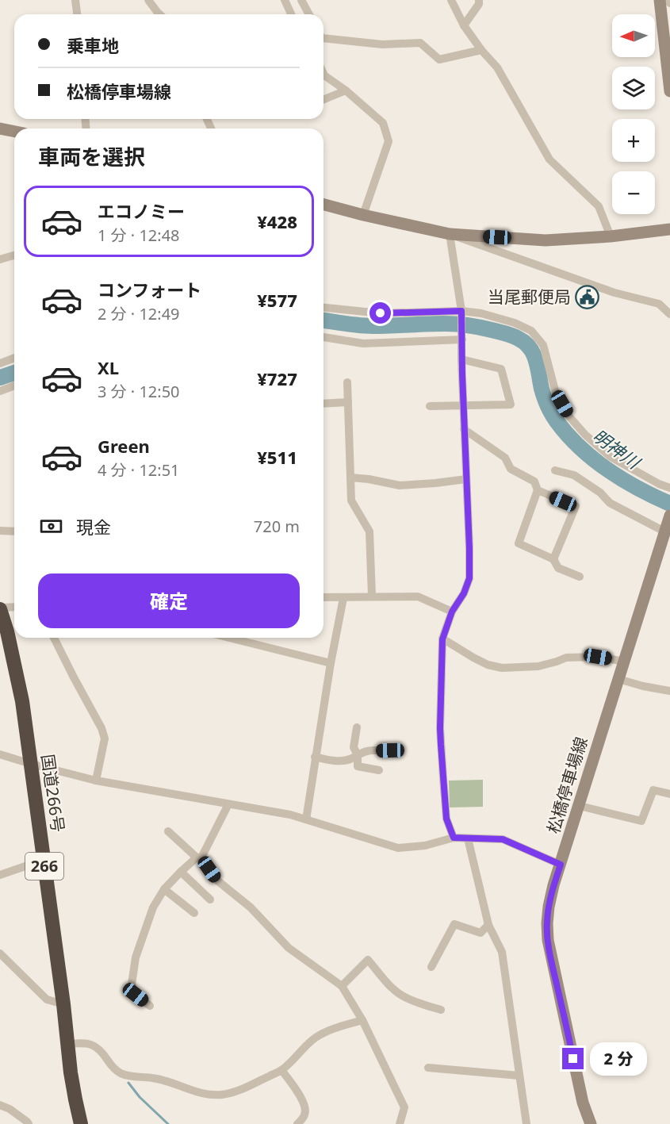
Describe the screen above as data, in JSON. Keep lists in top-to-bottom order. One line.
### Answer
{"streets":{"highway":["国道266号","266"],"main road":["松橋停車場線"]},"water":["明神川"],"places":{"public building":["当尾郵便局"]},"north":"left","page":{"map_buttons":["+","−"],"banner":["乗車地","松橋停車場線"],"heading":"車両を選択","list":[{"name":"エコノミー","note":"1 分 · 12:48","value":"¥428"},{"name":"コンフォート","note":"2 分 · 12:49","value":"¥577"},{"name":"XL","note":"3 分 · 12:50","value":"¥727"},{"name":"Green","note":"4 分 · 12:51","value":"¥511"}],"pay":["現金","720 m"],"buttons":"確定","bubble":"2 分"}}
